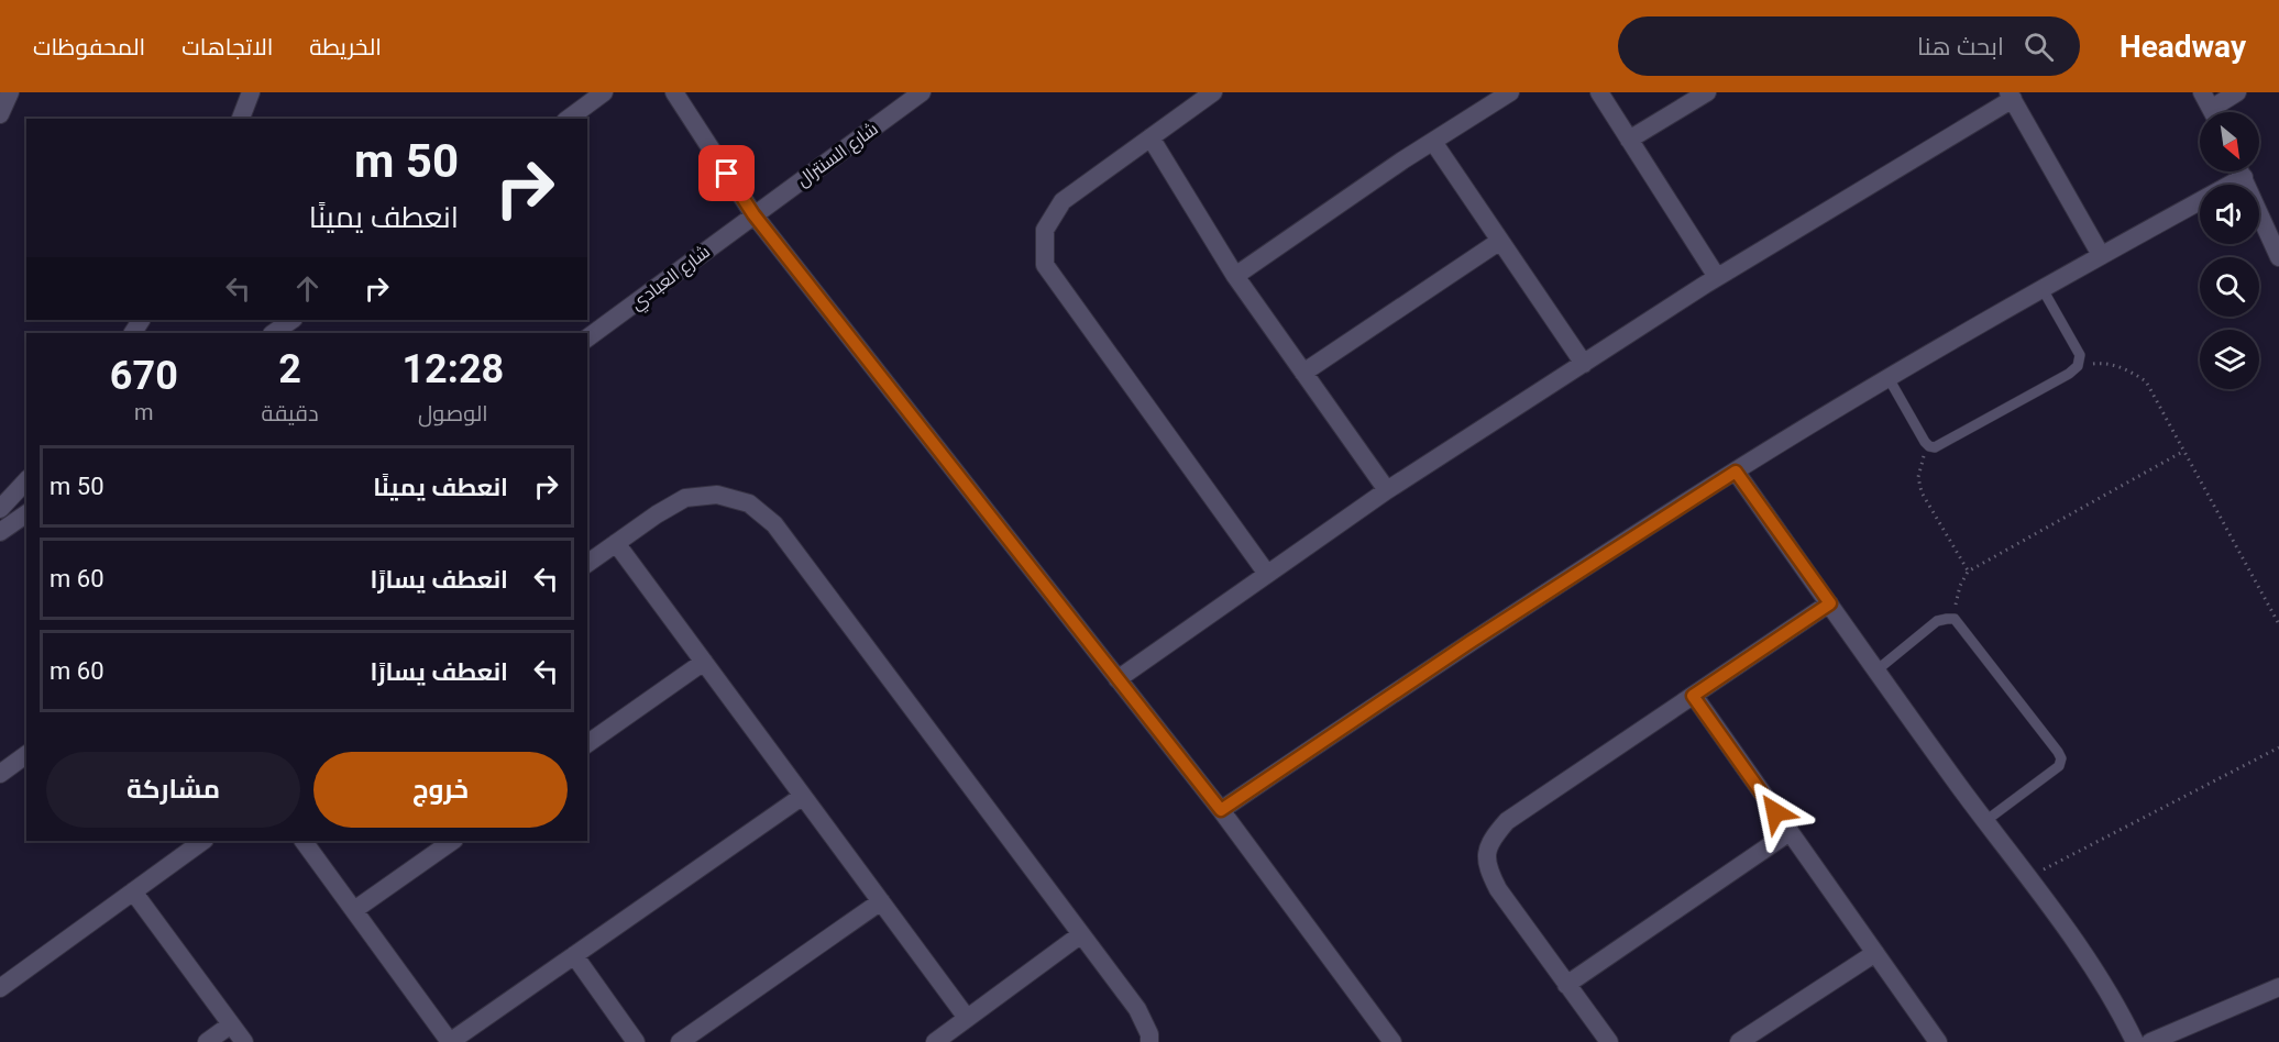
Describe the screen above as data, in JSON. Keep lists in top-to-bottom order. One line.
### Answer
{"streets":{"street":["شارع السنترال","شارع العبادي"]},"crossings":[["شارع السنترال","شارع العبادي"]],"north":"bottom right","page":{"header":"Headway","search":"ابحث هنا","nav":["الخريطة","الاتجاهات","المحفوظات"],"turn":["50 m","انعطف يمينًا"],"eta":["12:28","الوصول","2","دقيقة","670","m"],"list":[{"name":"انعطف يمينًا","value":"50 m"},{"name":"انعطف يسارًا","value":"60 m"},{"name":"انعطف يسارًا","value":"60 m"}],"buttons":["خروج","مشاركة"]}}
